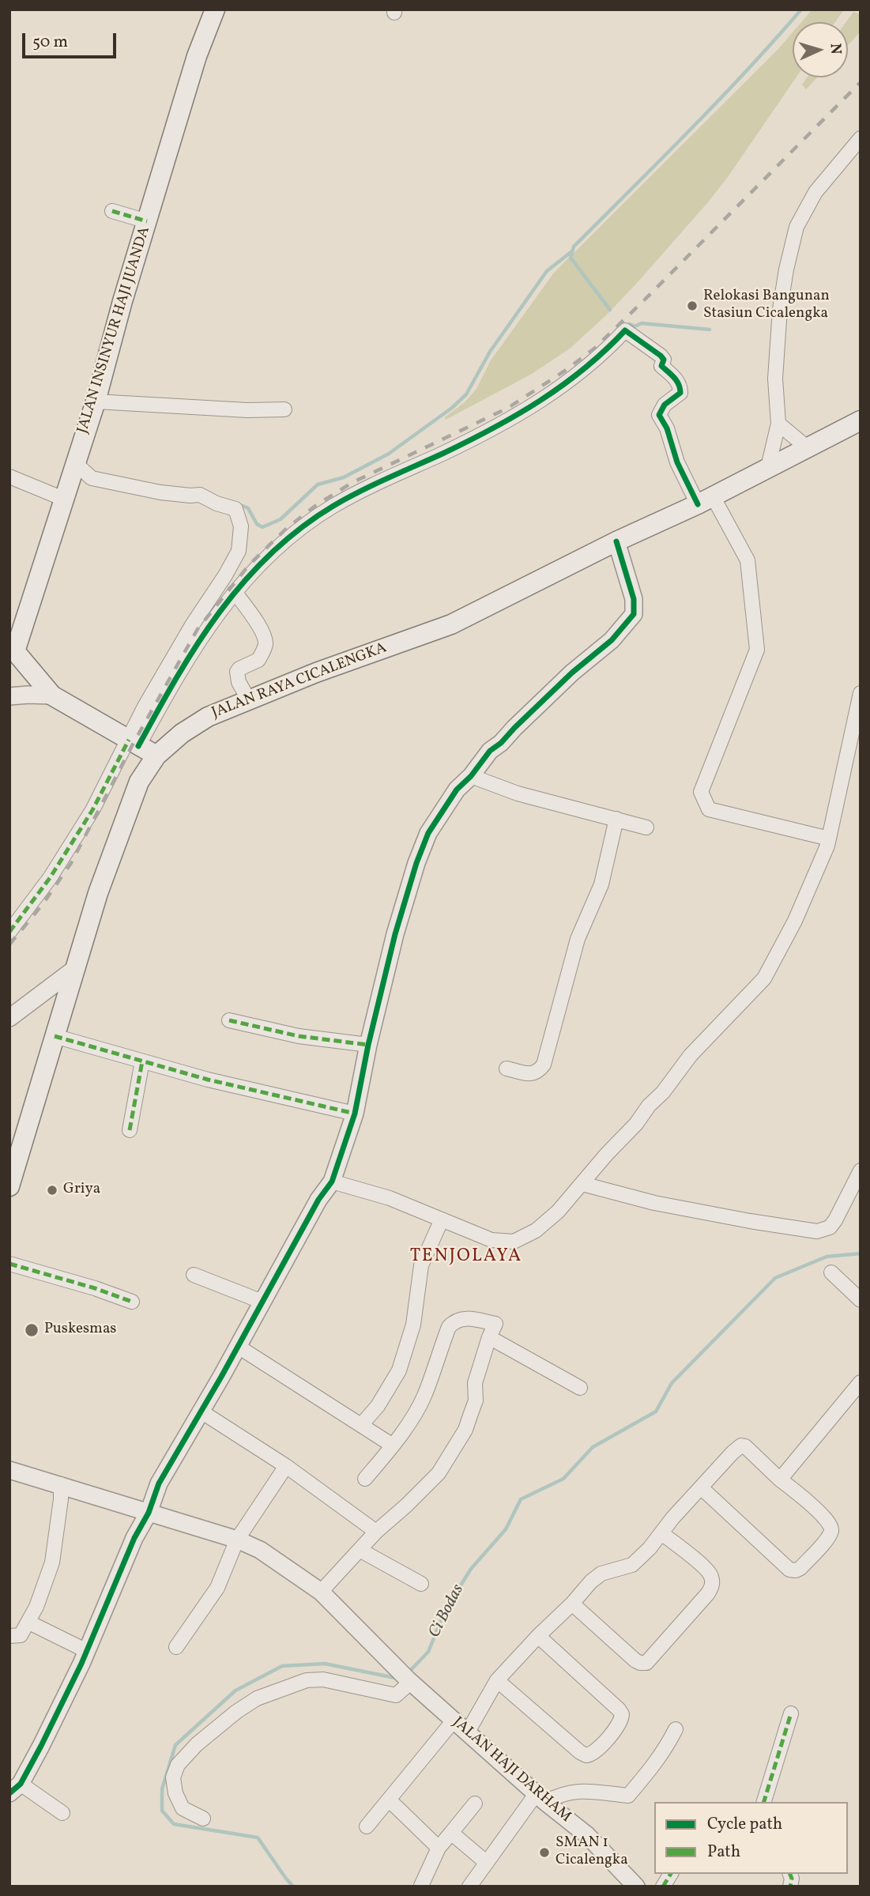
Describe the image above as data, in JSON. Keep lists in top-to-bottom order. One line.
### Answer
{"streets":{"main road":["JALAN INSINYUR HAJI JUANDA","JALAN RAYA CICALENGKA"],"street":["JALAN HAJI DARHAM"]},"districts":["TENJOLAYA"],"water":["Ci Bodas"],"places":["Relokasi Bangunan Stasiun Cicalengka","Griya","Puskesmas","SMAN 1 Cicalengka"],"legend":["Cycle path","Path"],"scale_bar":"50 m","north":"right"}
